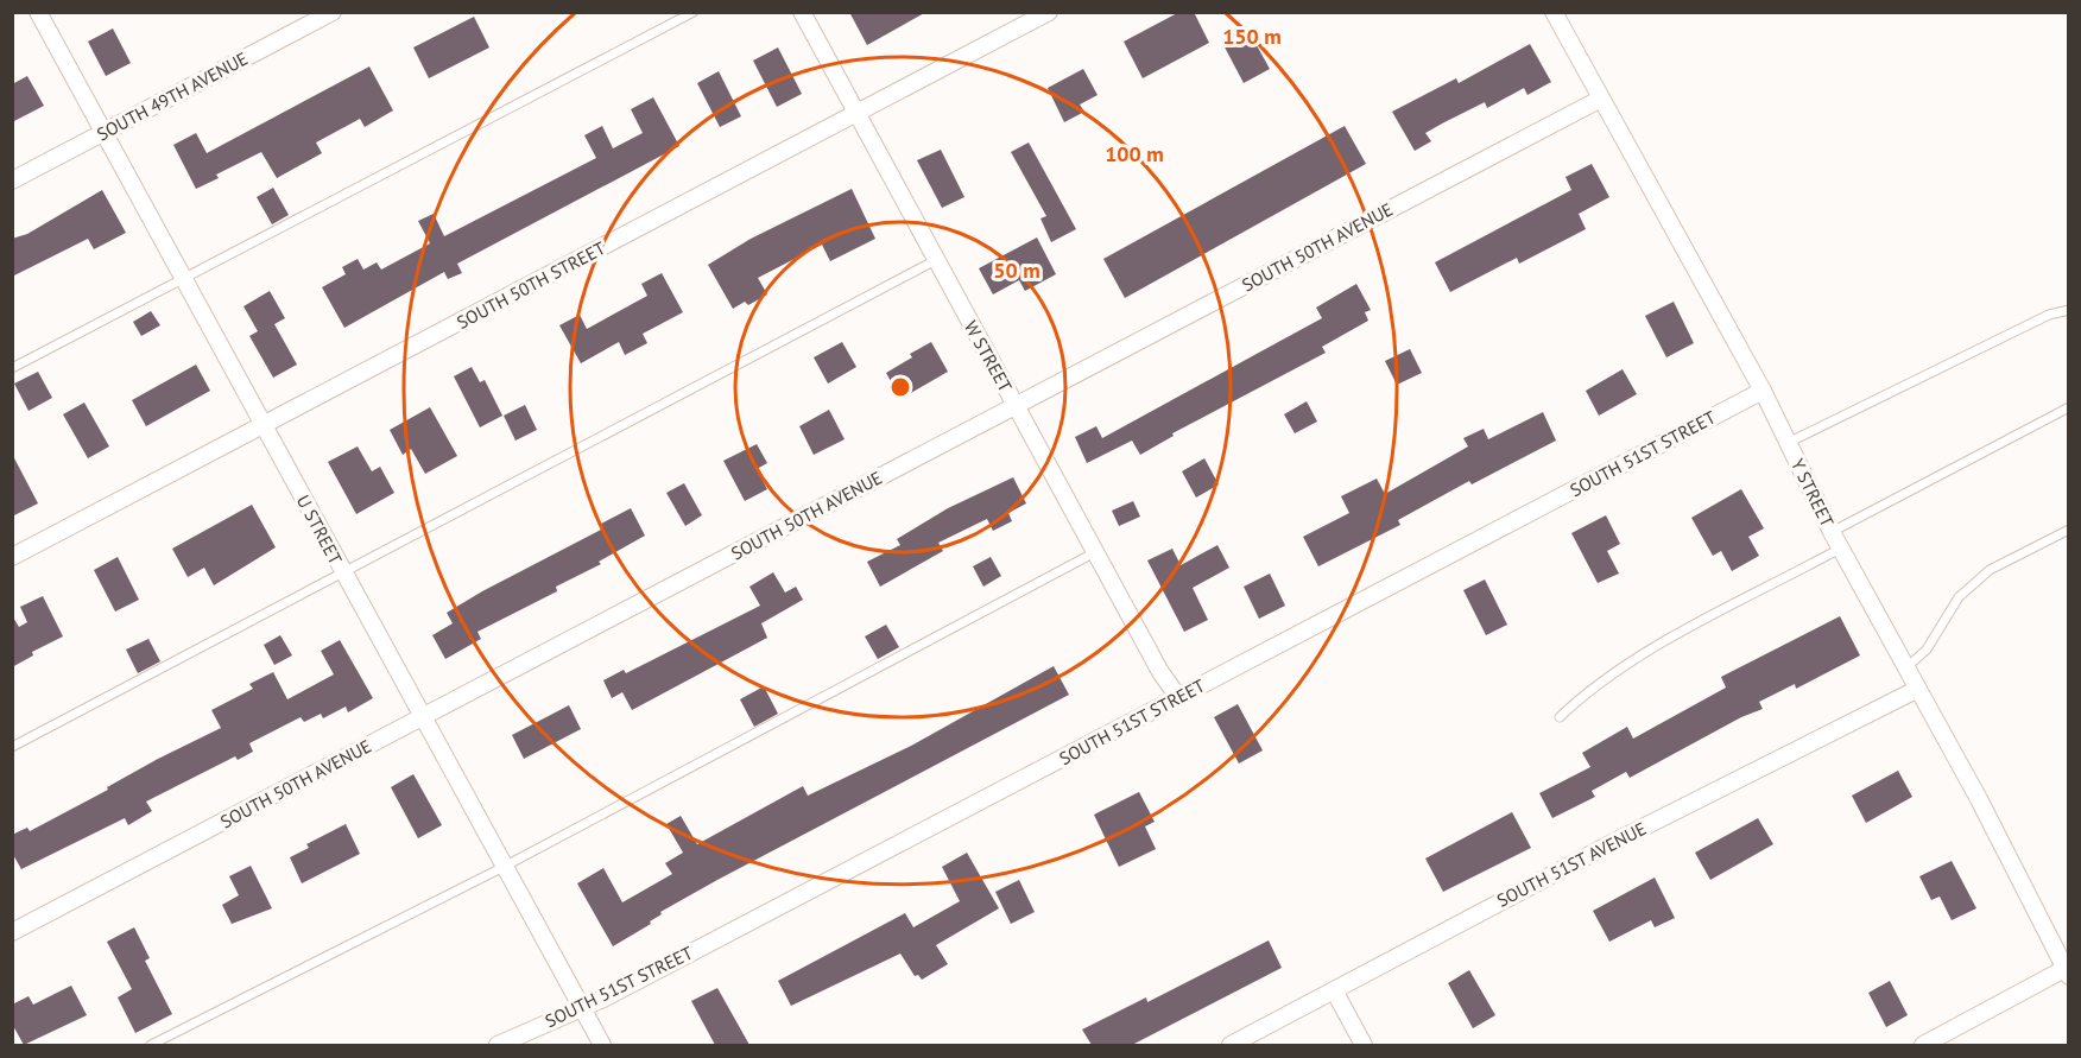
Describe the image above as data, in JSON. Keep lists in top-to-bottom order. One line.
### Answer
{"streets":{"street":["SOUTH 49TH AVENUE","SOUTH 50TH AVENUE","SOUTH 50TH STREET","W STREET","SOUTH 51ST STREET","Y STREET","U STREET","SOUTH 51ST AVENUE"]},"crossings":[["SOUTH 49TH AVENUE","U STREET"],["SOUTH 50TH AVENUE","W STREET"],["SOUTH 50TH AVENUE","Y STREET"],["SOUTH 50TH AVENUE","U STREET"],["SOUTH 50TH STREET","W STREET"],["SOUTH 50TH STREET","U STREET"],["W STREET","SOUTH 51ST STREET"],["SOUTH 51ST STREET","Y STREET"],["SOUTH 51ST STREET","U STREET"],["Y STREET","SOUTH 51ST AVENUE"]],"rings":["150 m","100 m","50 m"]}
